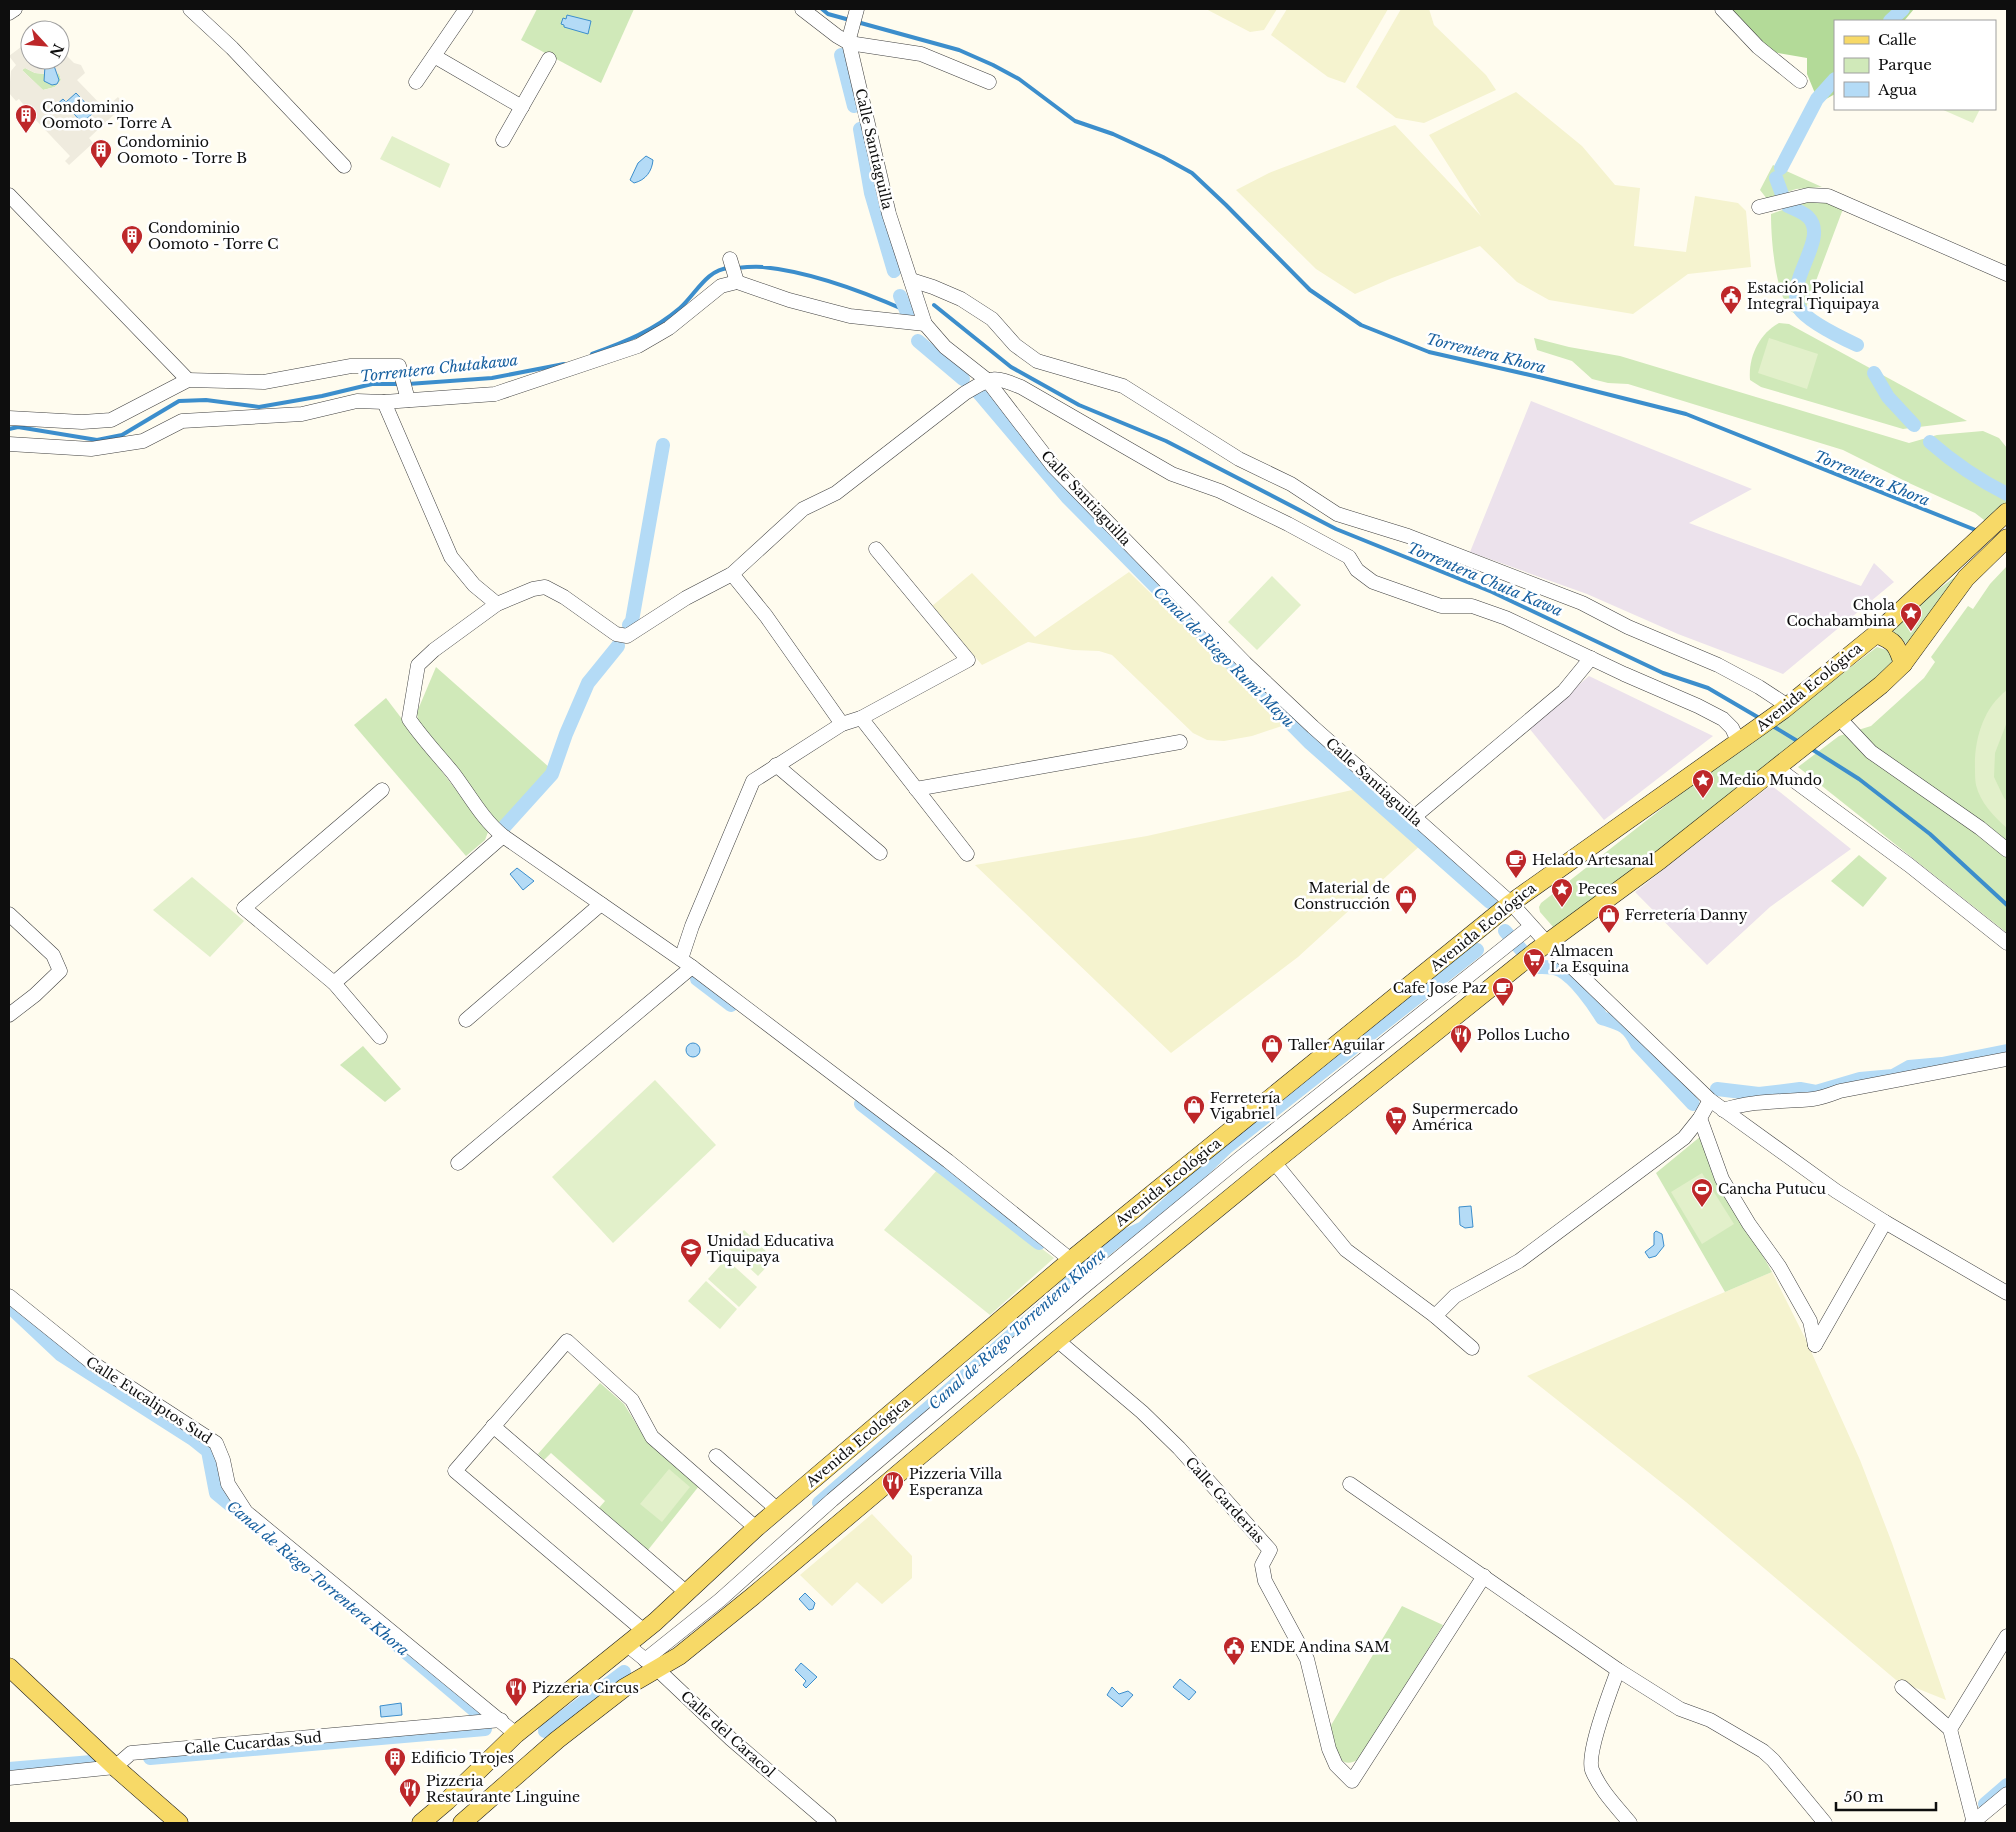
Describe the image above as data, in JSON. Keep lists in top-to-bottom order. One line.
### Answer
{"streets":{"main road":["Avenida Ecológica"],"street":["Calle Santiaguilla","Calle Eucaliptos Sud","Calle Garderias","Calle del Caracol","Calle Cucardas Sud"]},"crossings":[["Calle Santiaguilla","Avenida Ecológica"],["Avenida Ecológica","Calle Eucaliptos Sud"],["Avenida Ecológica","Calle del Caracol"],["Calle Eucaliptos Sud","Calle Cucardas Sud"]],"water":["Torrentera Khora","Torrentera Chutakawa","Torrentera Chuta Kawa","Canal de Riego Rumi Mayu","Canal de Riego Torrentera Khora"],"places":{"building":["Condominio Oomoto - Torre A","Condominio Oomoto - Torre B","Condominio Oomoto - Torre C","Edificio Trojes"],"public building":["Estación Policial Integral Tiquipaya","ENDE Andina SAM"],"place":["Chola Cochabambina","Medio Mundo","Peces"],"cafe":["Helado Artesanal","Cafe Jose Paz"],"shop":["Material de Construcción","Ferretería Danny","Taller Aguilar","Ferretería Vigabriel"],"supermarket":["Almacen La Esquina","Supermercado América"],"restaurant":["Pollos Lucho","Pizzeria Villa Esperanza","Pizzeria Circus","Pizzeria Restaurante Linguine"],"sports":["Cancha Putucu"],"school or university":["Unidad Educativa Tiquipaya"]},"legend":["Calle","Parque","Agua"],"scale_bar":"50 m","north":"bottom right"}
